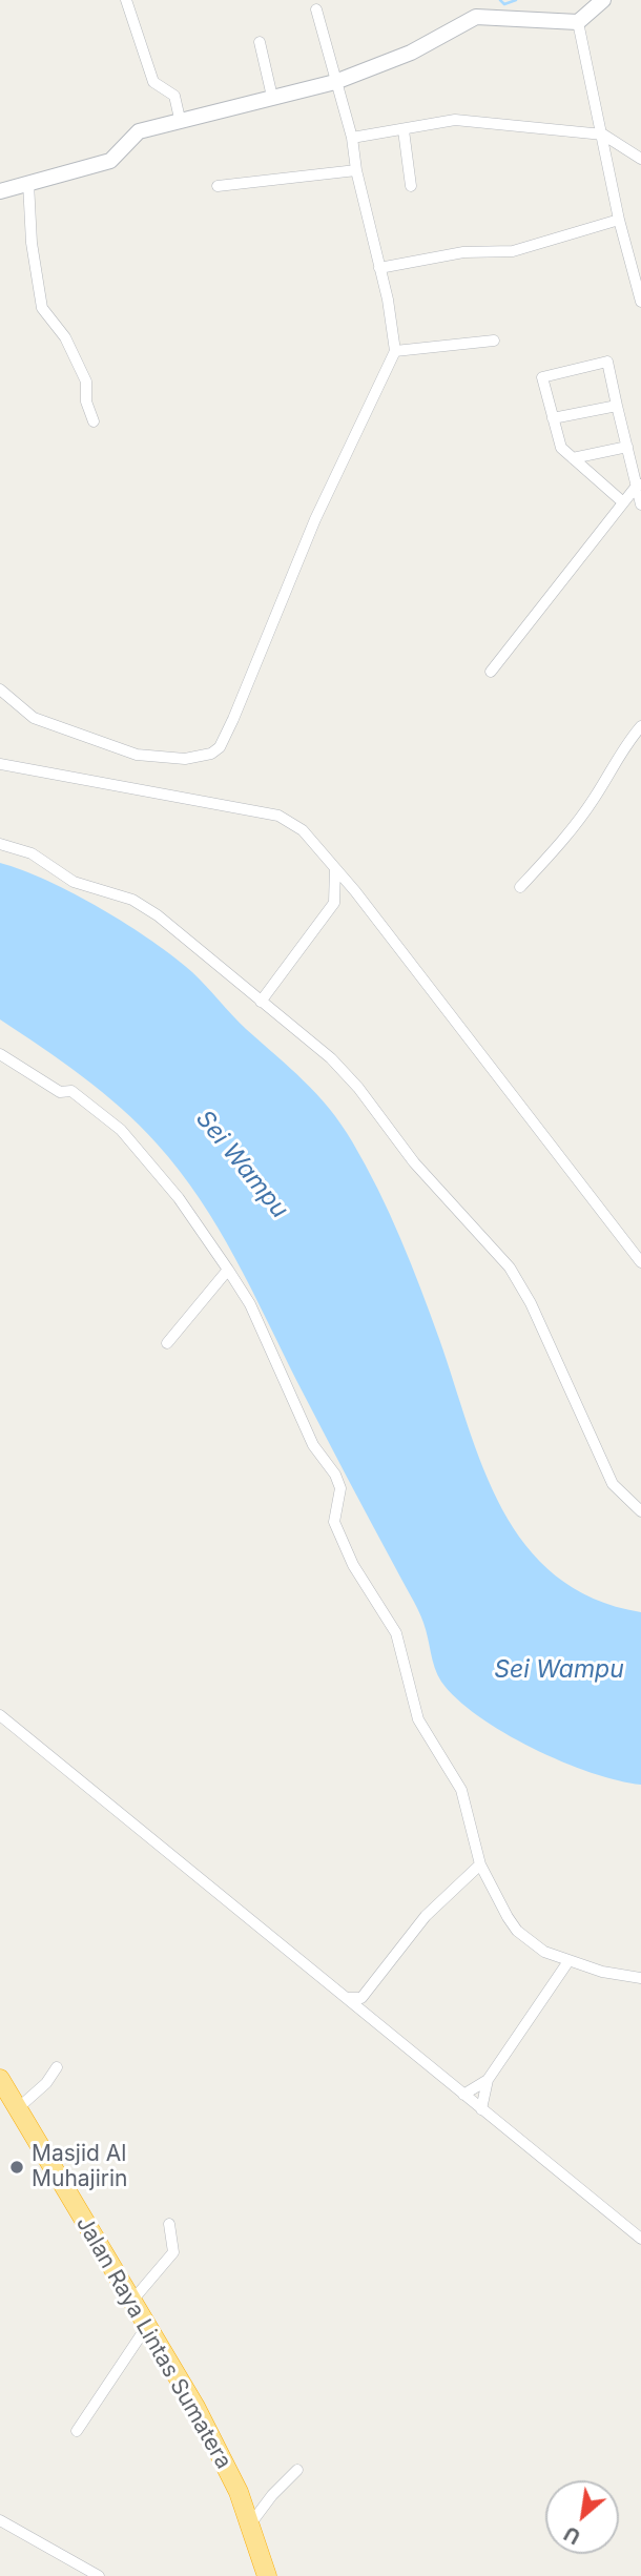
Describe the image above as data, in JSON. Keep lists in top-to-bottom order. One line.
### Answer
{"streets":{"highway":["Jalan Raya Lintas Sumatera"]},"water":["Sei Wampu"],"places":["Masjid Al Muhajirin"],"north":"bottom left"}
